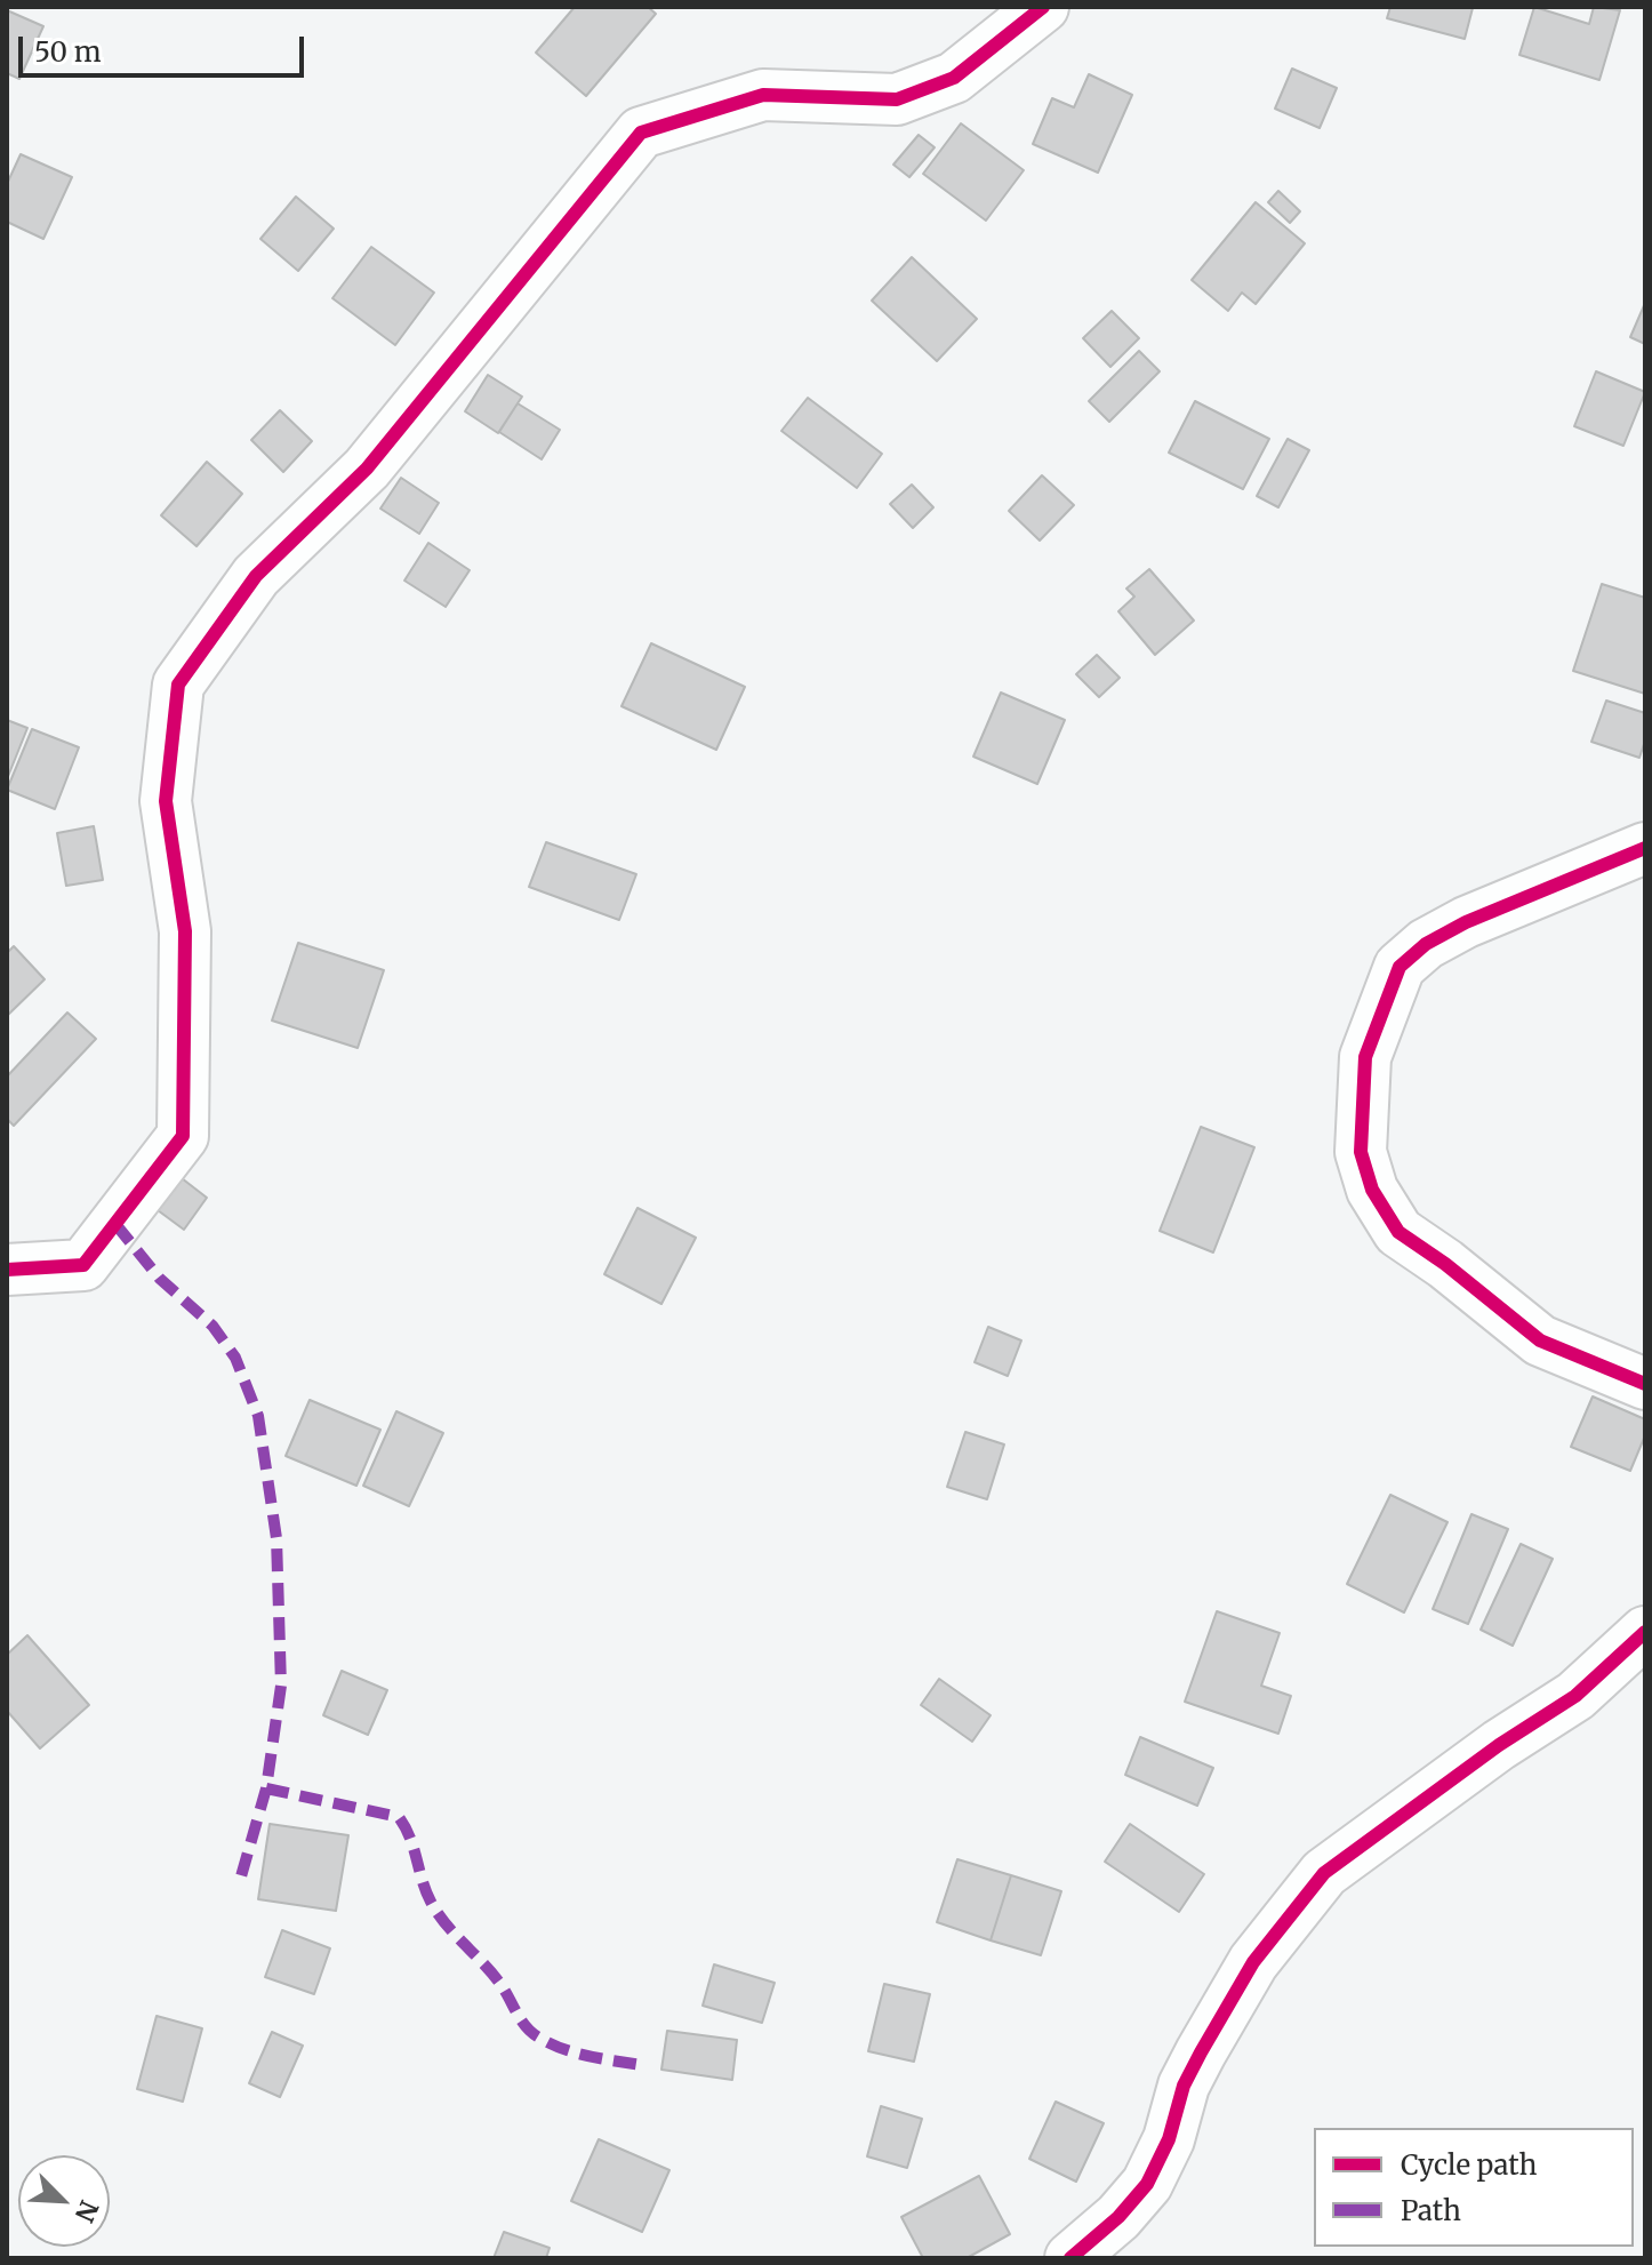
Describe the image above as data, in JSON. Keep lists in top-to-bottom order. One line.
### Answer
{"legend":["Cycle path","Path"],"scale_bar":"50 m","north":"bottom right"}
